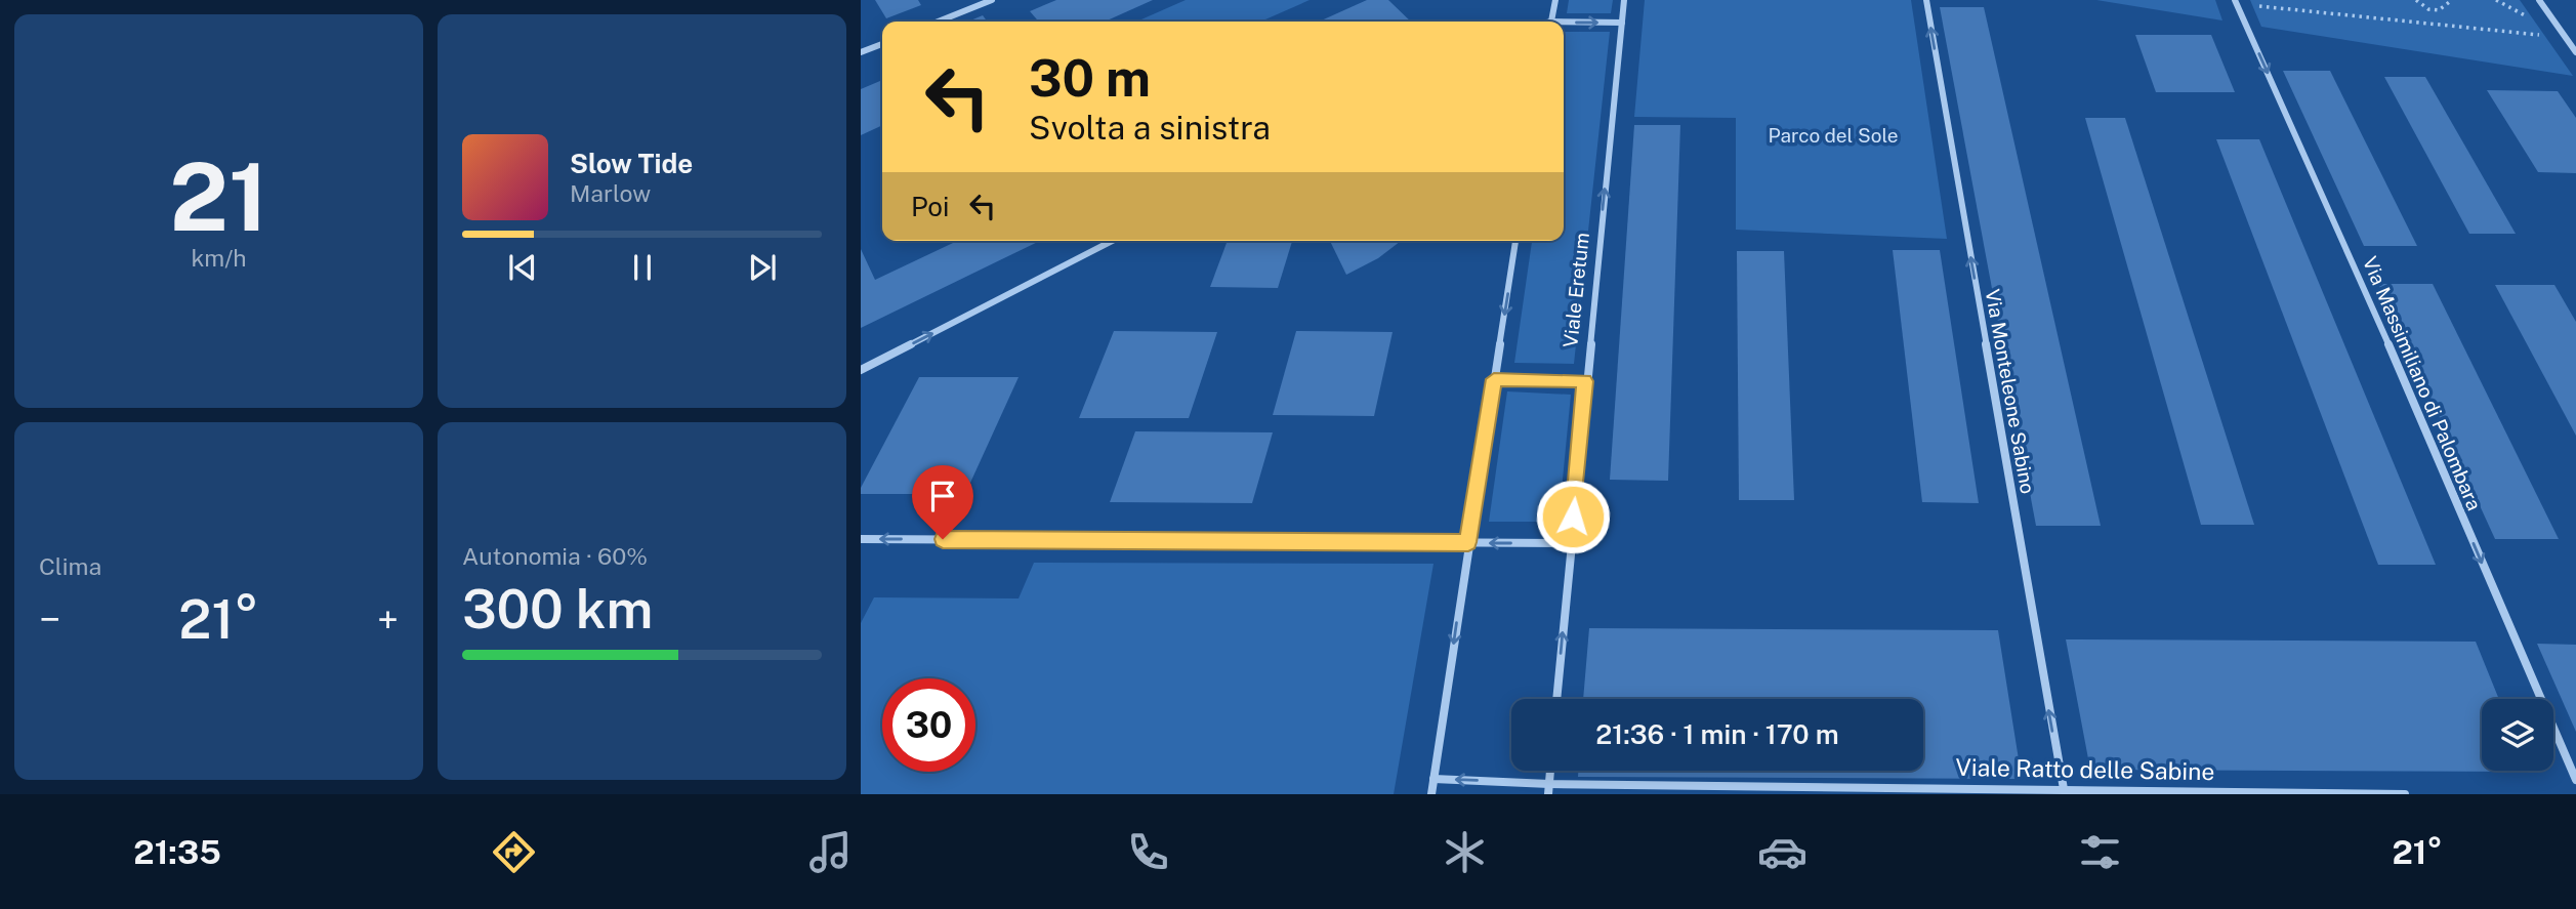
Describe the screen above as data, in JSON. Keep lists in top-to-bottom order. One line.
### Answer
{"streets":{"street":["Viale Eretum","Via Massimiliano di Palombara","Via Monteleone Sabino","Viale Ratto delle Sabine"]},"crossings":[["Via Monteleone Sabino","Viale Ratto delle Sabine"]],"one_way":["Viale Eretum","Via Massimiliano di Palombara","Via Monteleone Sabino"],"parks":["Parco del Sole"],"page":{"tile":[["21","km/h"],"Clima",["Autonomia · 60%","300 km"]],"turn":["30 m","Svolta a sinistra"],"song":["Slow Tide","Marlow"],"then":"Poi","heat":["−","21°","+"],"limit":"30","trip":"21:36 · 1 min · 170 m","tabs":["21:35","21°"]}}
